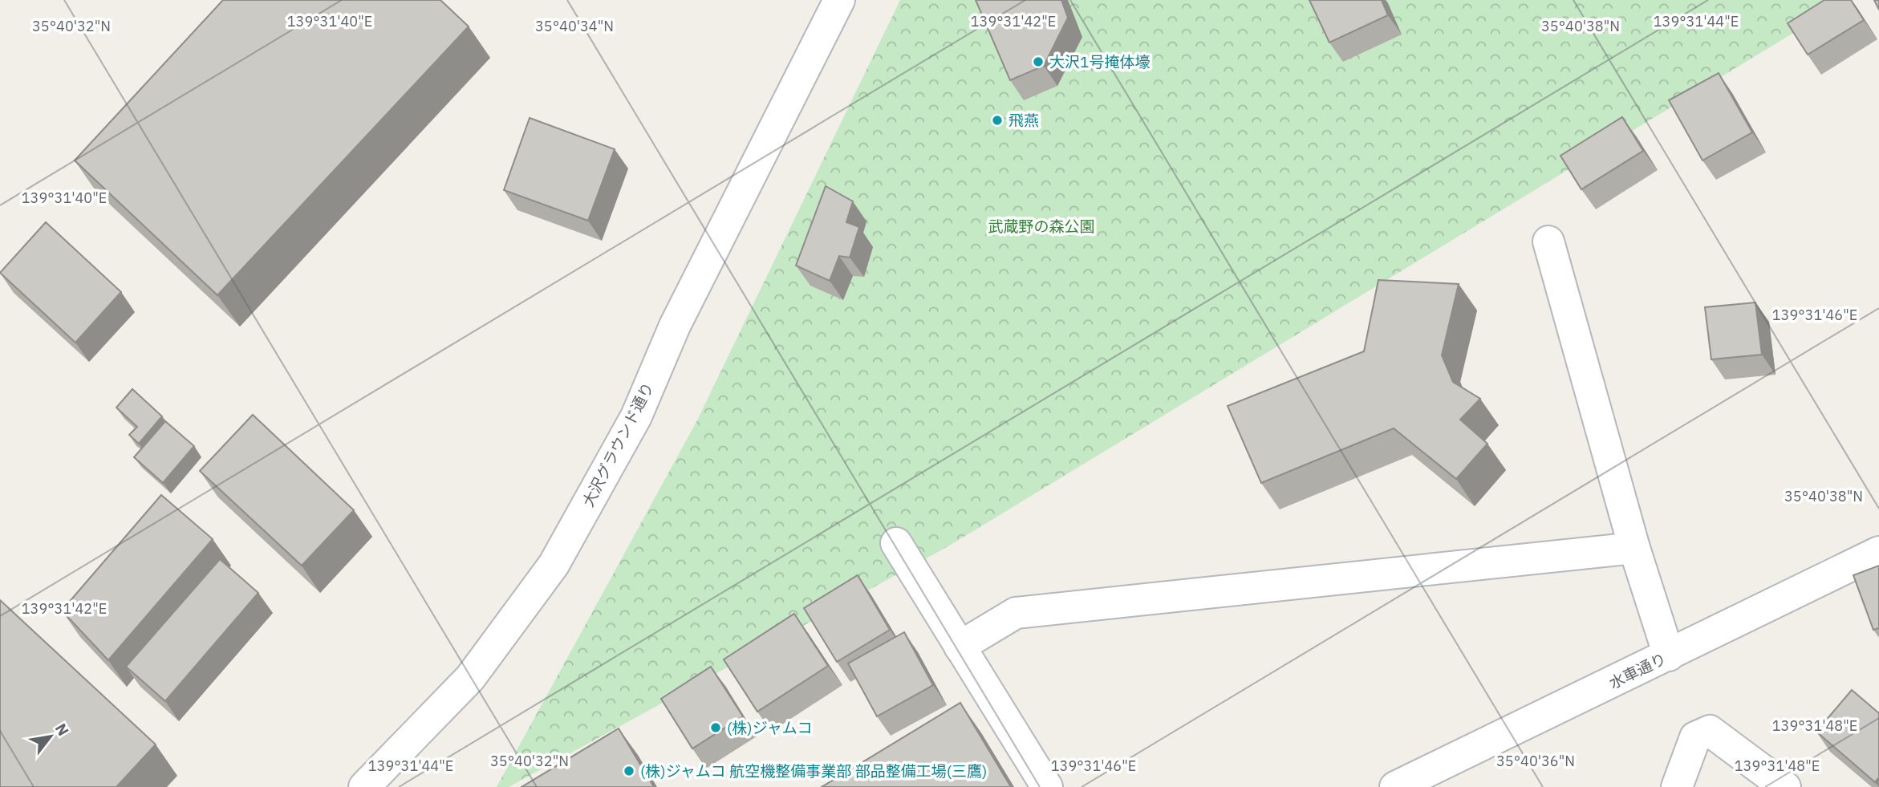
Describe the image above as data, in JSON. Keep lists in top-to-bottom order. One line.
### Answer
{"streets":{"street":["大沢グラウンド通り","水車通り"]},"parks":["武蔵野の森公園"],"places":["大沢1号掩体壕","飛燕","(株)ジャムコ","(株)ジャムコ 航空機整備事業部 部品整備工場(三鷹)"],"north":"top right","coordinates":["139°31'40\"E","139°31'42\"E","139°31'44\"E","35°40'32\"N","35°40'34\"N","35°40'38\"N","139°31'46\"E","139°31'48\"E","35°40'36\"N"]}
